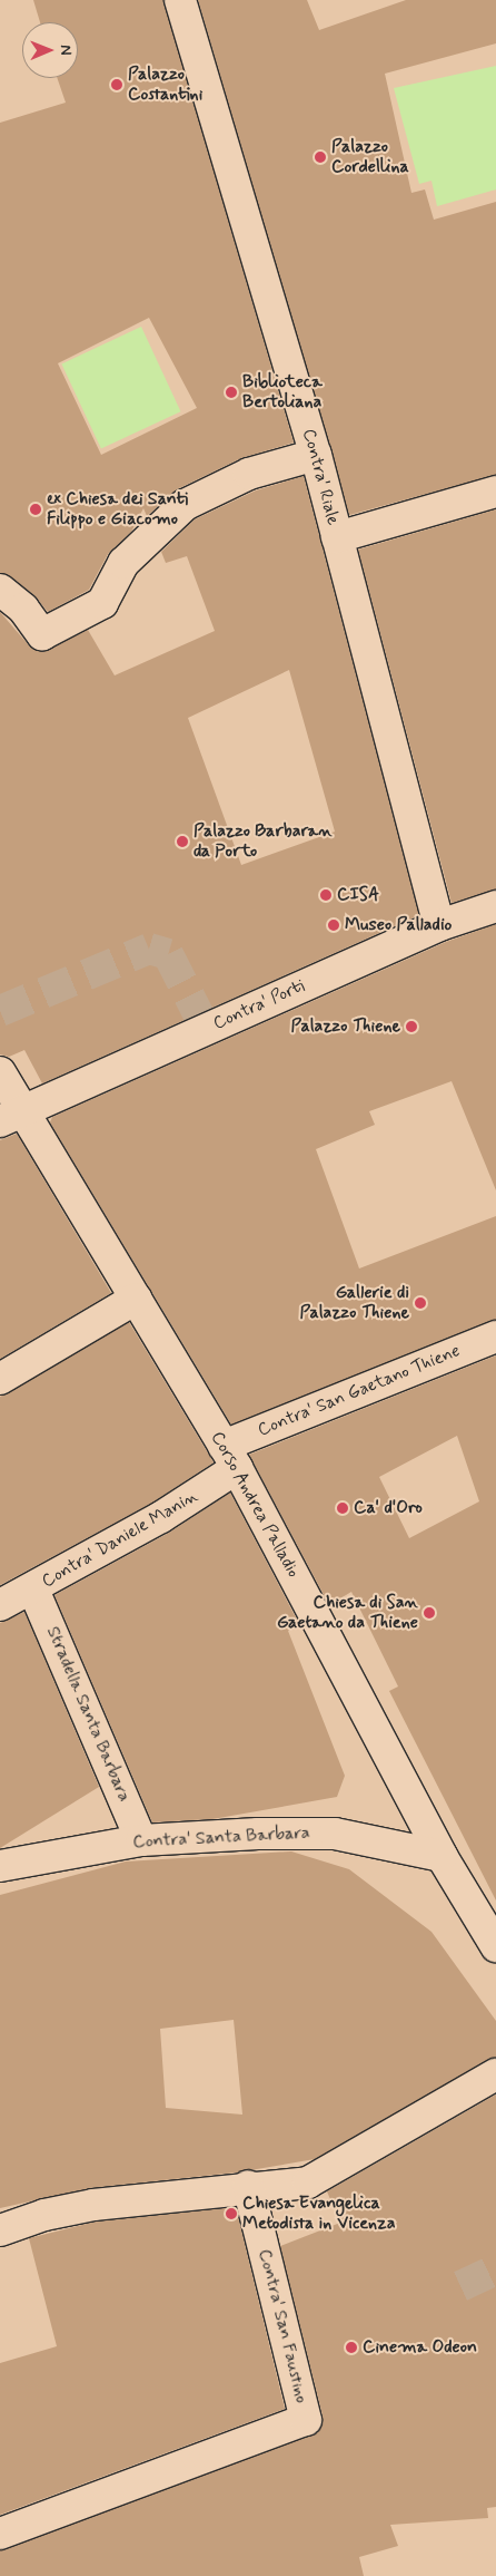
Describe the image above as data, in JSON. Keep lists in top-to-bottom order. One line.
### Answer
{"streets":{"street":["Contra' Riale","Contra' Porti","Contra' San Gaetano Thiene","Corso Andrea Palladio","Contra' Daniele Manin","Stradella Santa Barbara","Contra' Santa Barbara","Contra' San Faustino"]},"crossings":[["Contra' Riale","Contra' Porti"],["Contra' Porti","Corso Andrea Palladio"],["Contra' San Gaetano Thiene","Corso Andrea Palladio"],["Contra' San Gaetano Thiene","Contra' Daniele Manin"],["Corso Andrea Palladio","Contra' Daniele Manin"],["Corso Andrea Palladio","Contra' Santa Barbara"],["Contra' Daniele Manin","Stradella Santa Barbara"],["Stradella Santa Barbara","Contra' Santa Barbara"]],"places":["Palazzo Costantini","Palazzo Cordellina","Biblioteca Bertoliana","ex Chiesa dei Santi Filippo e Giacomo","Palazzo Barbaran da Porto","CISA","Museo Palladio","Palazzo Thiene","Gallerie di Palazzo Thiene","Ca' d'Oro","Chiesa di San Gaetano da Thiene","Chiesa Evangelica Metodista in Vicenza","Cinema Odeon"],"north":"right"}
